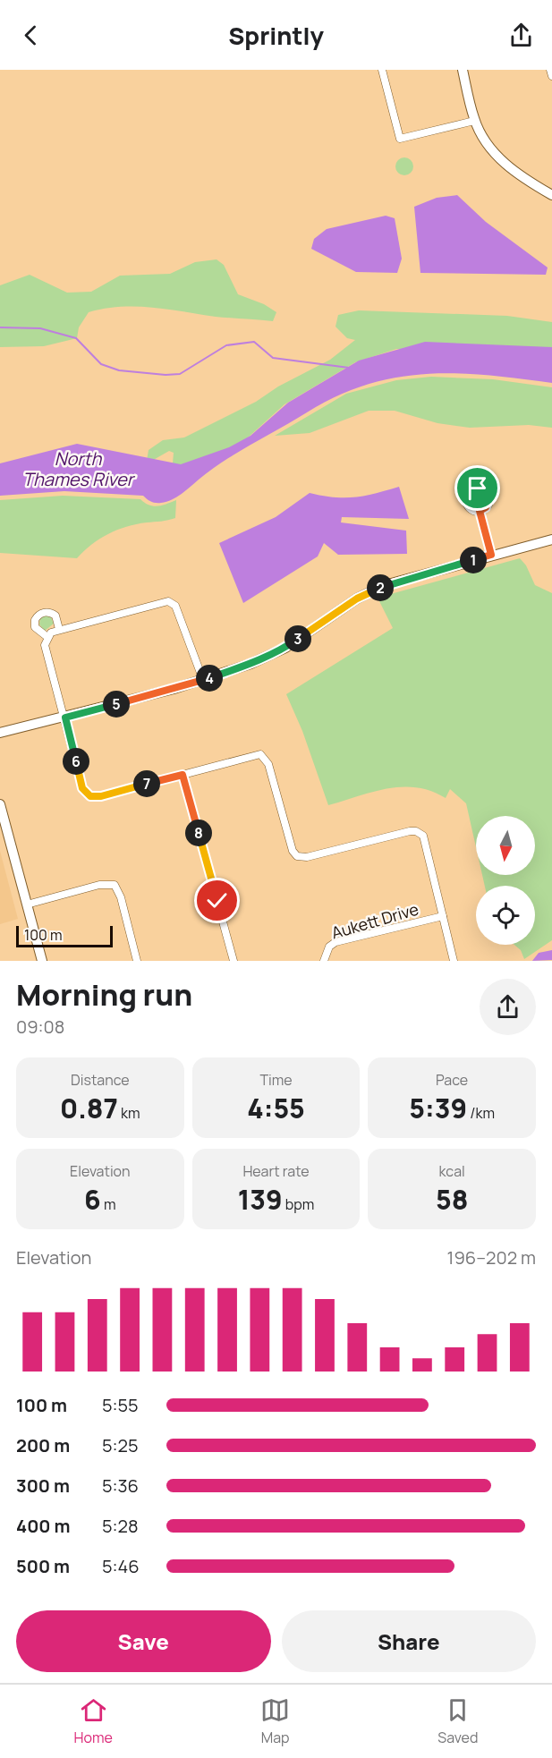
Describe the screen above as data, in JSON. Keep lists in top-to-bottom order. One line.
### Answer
{"streets":{"street":["Aukett Drive"]},"water":["North Thames River"],"scale_bar":"100 m","north":"bottom","page":{"header":"Sprintly","pins":["1","2","3","4","5","6","7","8"],"scale":"100 m","heading":["Morning run","09:08"],"stats":[["Distance","0.87 km"],["Time","4:55"],["Pace","5:39 /km"],["Elevation","6 m"],["Heart rate","139 bpm"],["kcal","58"]],"chart":["Elevation","196–202 m"],"list":[{"name":"100 m","note":"5:55"},{"name":"200 m","note":"5:25"},{"name":"300 m","note":"5:36"},{"name":"400 m","note":"5:28"},{"name":"500 m","note":"5:46"}],"buttons":["Save","Share"],"tabs":["Home","Map","Saved"]}}
